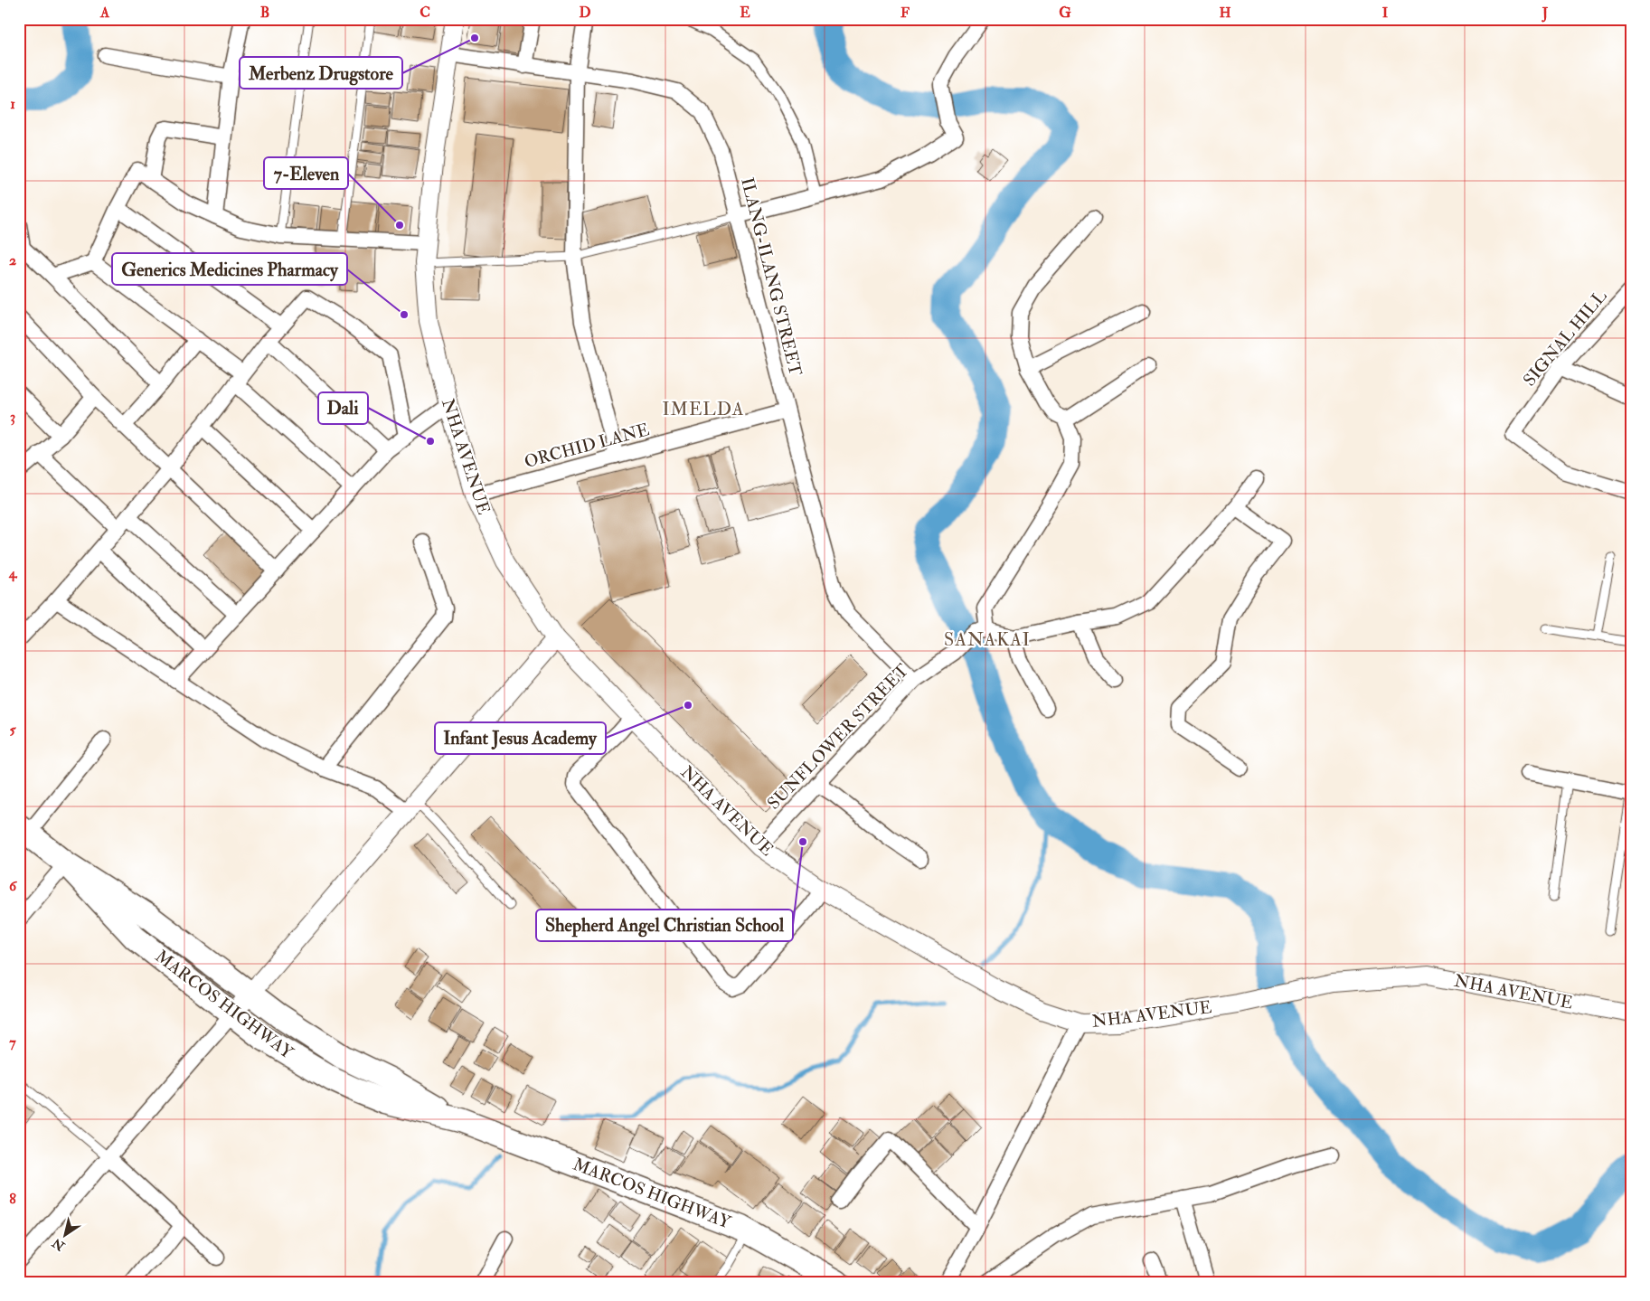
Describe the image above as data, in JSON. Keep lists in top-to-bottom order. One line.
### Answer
{"streets":{"main road":["MARCOS HIGHWAY"],"street":["ILANG-ILANG STREET","SIGNAL HILL","ORCHID LANE","NHA AVENUE","SUNFLOWER STREET"]},"crossings":[["ILANG-ILANG STREET","ORCHID LANE"],["ILANG-ILANG STREET","NHA AVENUE"],["ILANG-ILANG STREET","SUNFLOWER STREET"],["ORCHID LANE","NHA AVENUE"],["NHA AVENUE","SUNFLOWER STREET"]],"districts":["IMELDA","SANAKAI"],"places":["Merbenz Drugstore","7-Eleven","Generics Medicines Pharmacy","Dali","Infant Jesus Academy","Shepherd Angel Christian School"],"north":"bottom left","grid":{"columns":["A","B","C","D","E","F","G","H","I","J"],"rows":["1","2","3","4","5","6","7","8"]}}
